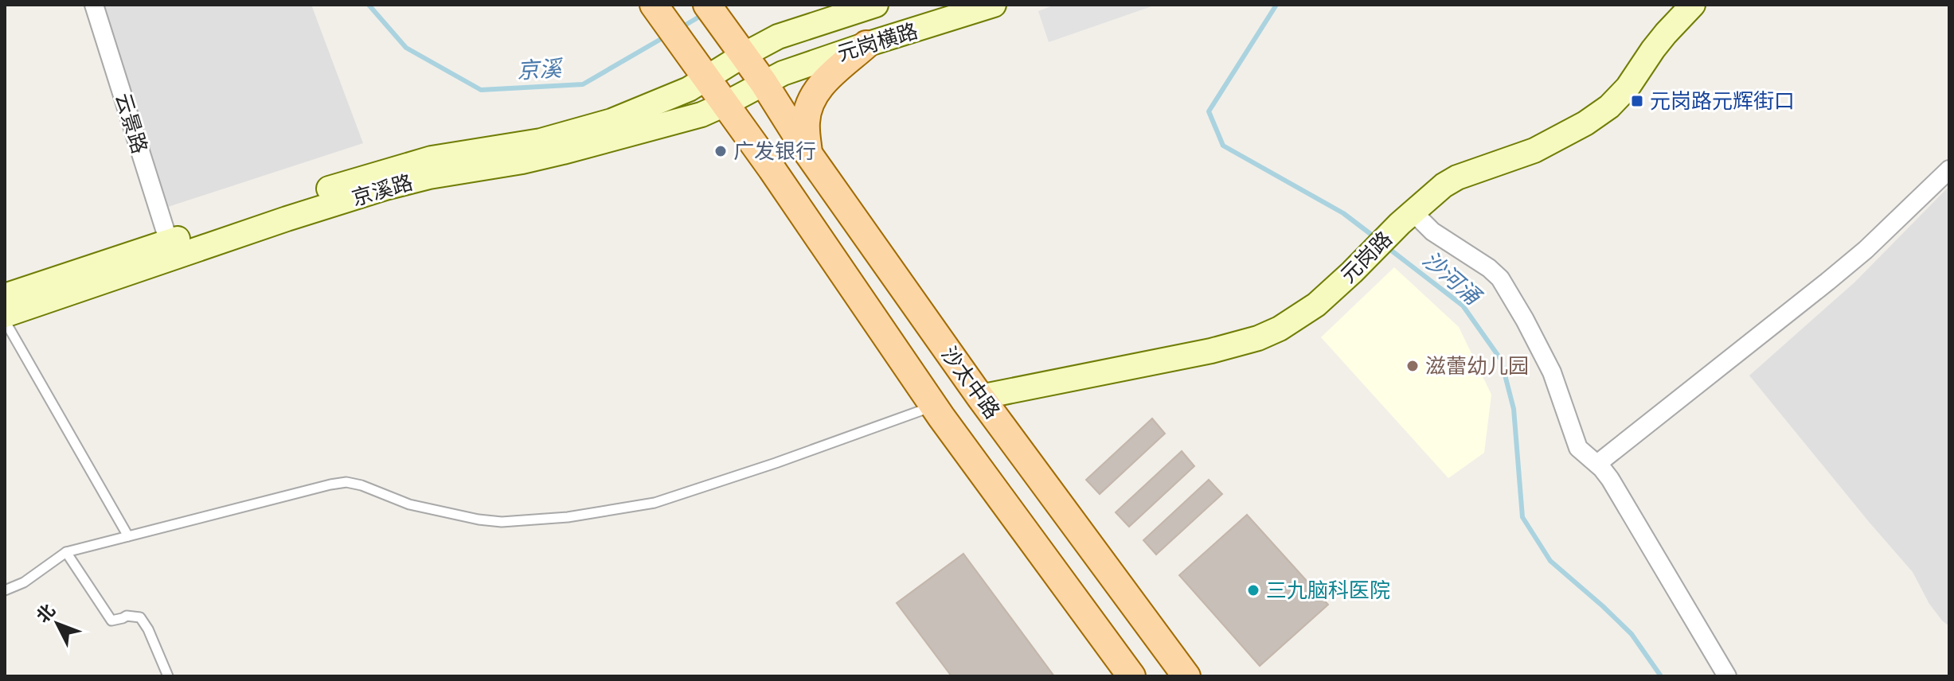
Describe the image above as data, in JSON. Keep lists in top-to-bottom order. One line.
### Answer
{"streets":{"main road":["元岗横路","京溪路","元岗路","沙太中路"],"street":["云景路"]},"crossings":[["元岗横路","京溪路"],["元岗横路","沙太中路"],["云景路","京溪路"],["京溪路","沙太中路"],["元岗路","沙太中路"]],"water":["京溪","沙河涌"],"places":{"transit":["元岗路元辉街口"],"other":["广发银行","滋蕾幼儿园","三九脑科医院"]},"north":"top left"}
